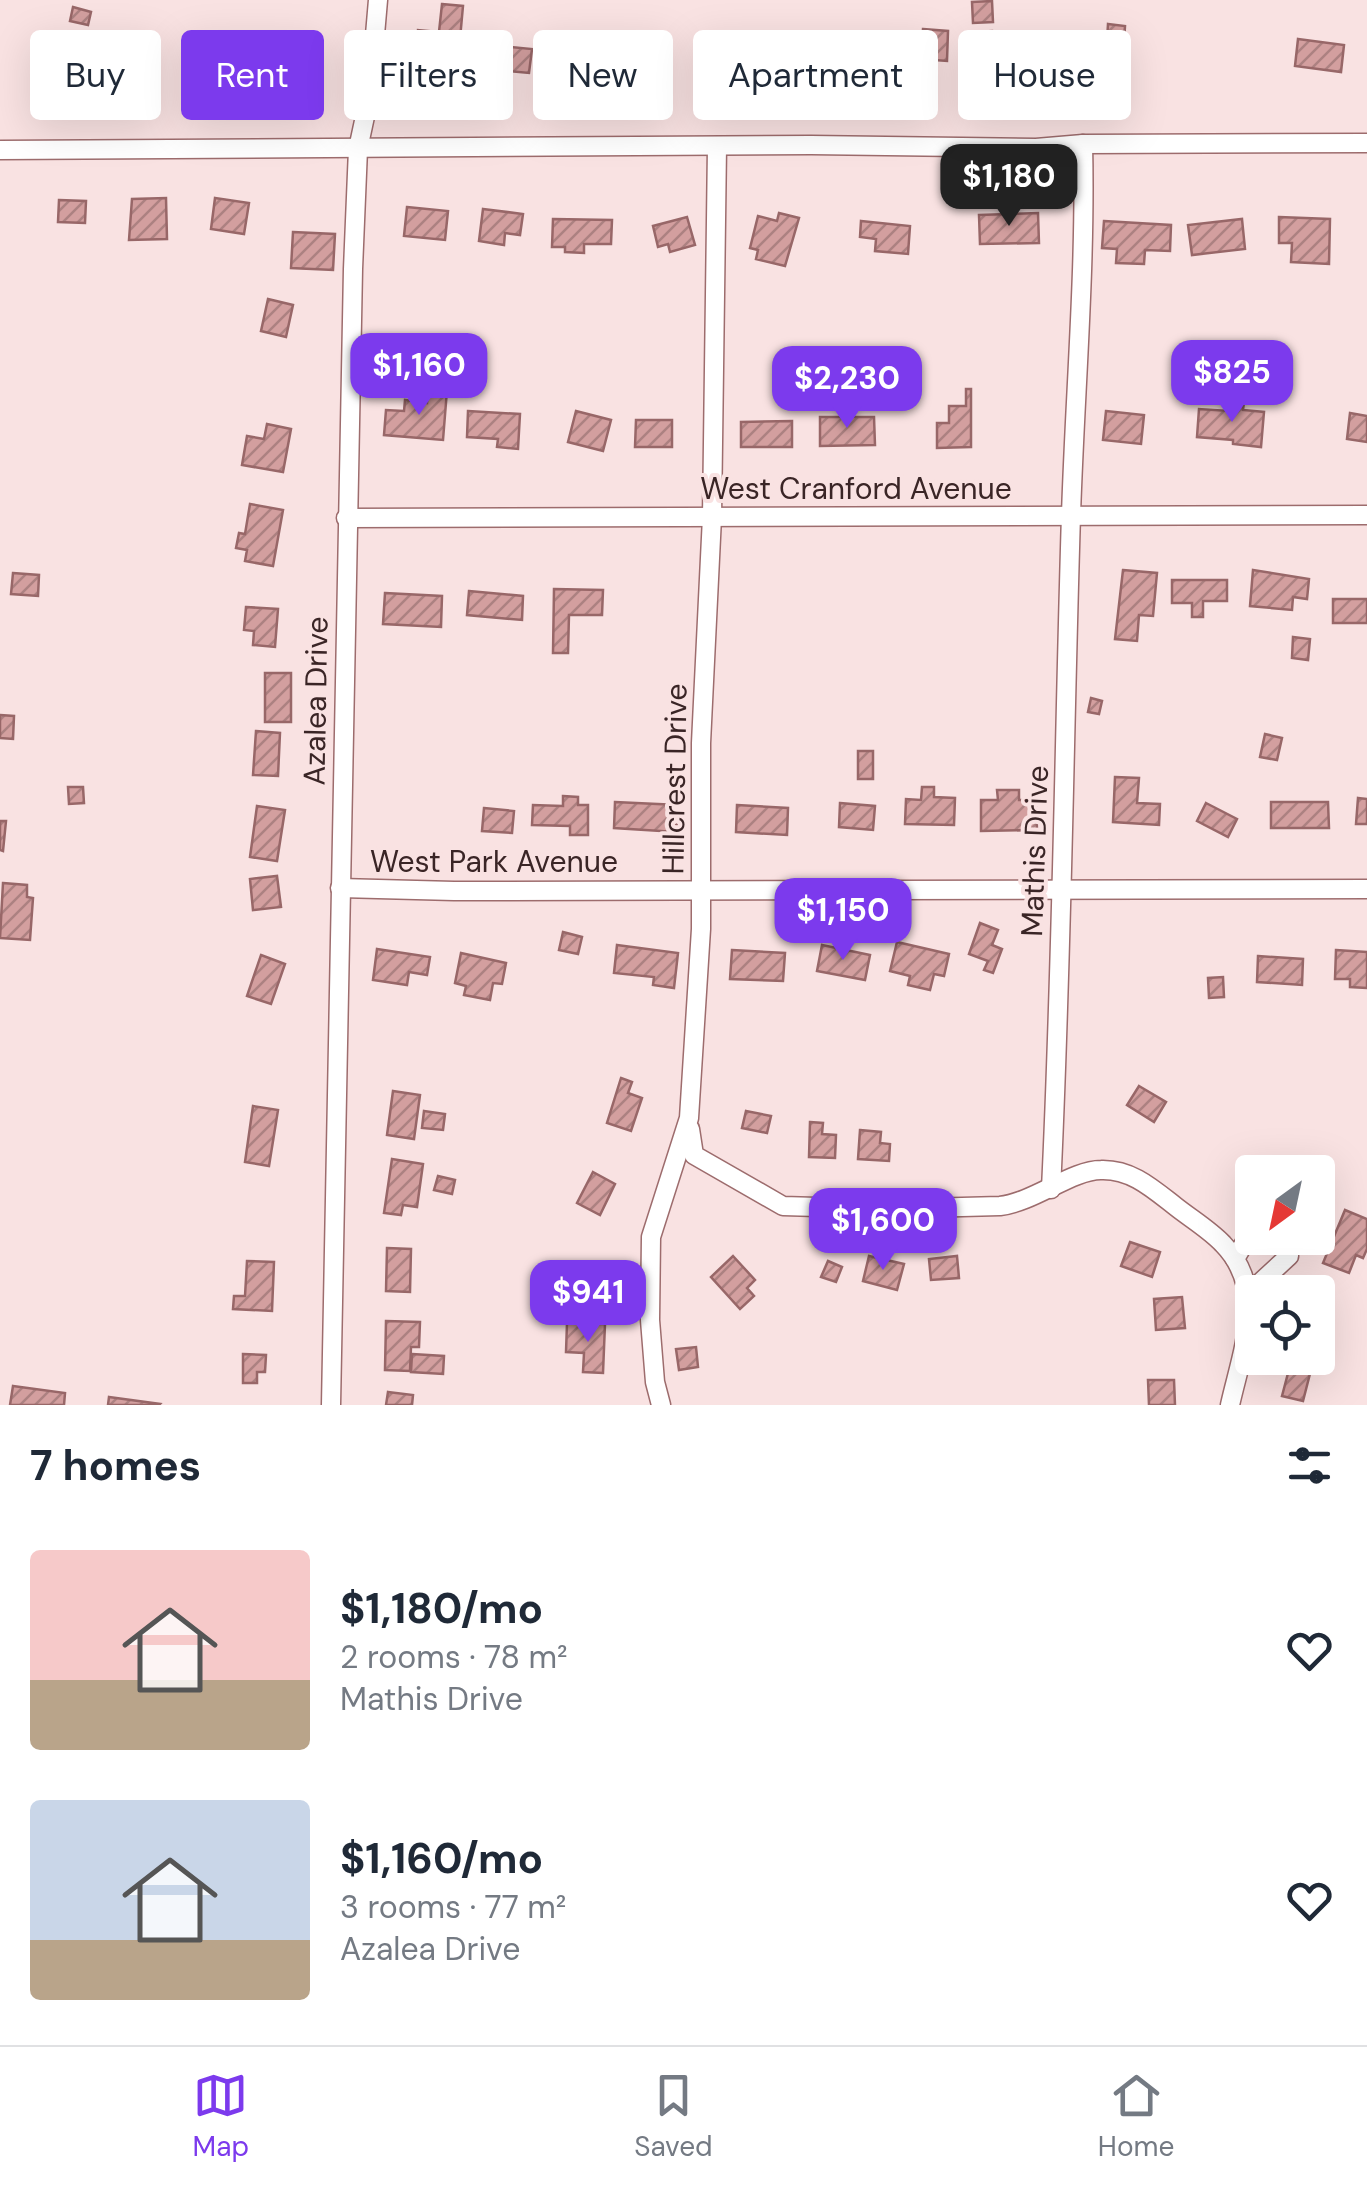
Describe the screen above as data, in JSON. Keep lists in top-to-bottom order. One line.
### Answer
{"streets":{"street":["West Cranford Avenue","Azalea Drive","Hillcrest Drive","Mathis Drive","West Park Avenue"]},"crossings":[["West Cranford Avenue","Azalea Drive"],["West Cranford Avenue","Hillcrest Drive"],["West Cranford Avenue","Mathis Drive"],["Azalea Drive","West Park Avenue"],["Hillcrest Drive","West Park Avenue"],["Mathis Drive","West Park Avenue"]],"north":"bottom left","page":{"chip":["Buy","Rent","Filters","New","Apartment","House"],"price":["$1,180","$1,160","$825","$2,230","$1,150","$1,600","$941"],"heading":"7 homes","list":[{"name":"$1,180/mo","note":"2 rooms · 78 m² · Mathis Drive"},{"name":"$1,160/mo","note":"3 rooms · 77 m² · Azalea Drive"}],"tabs":["Map","Saved","Home"]}}
